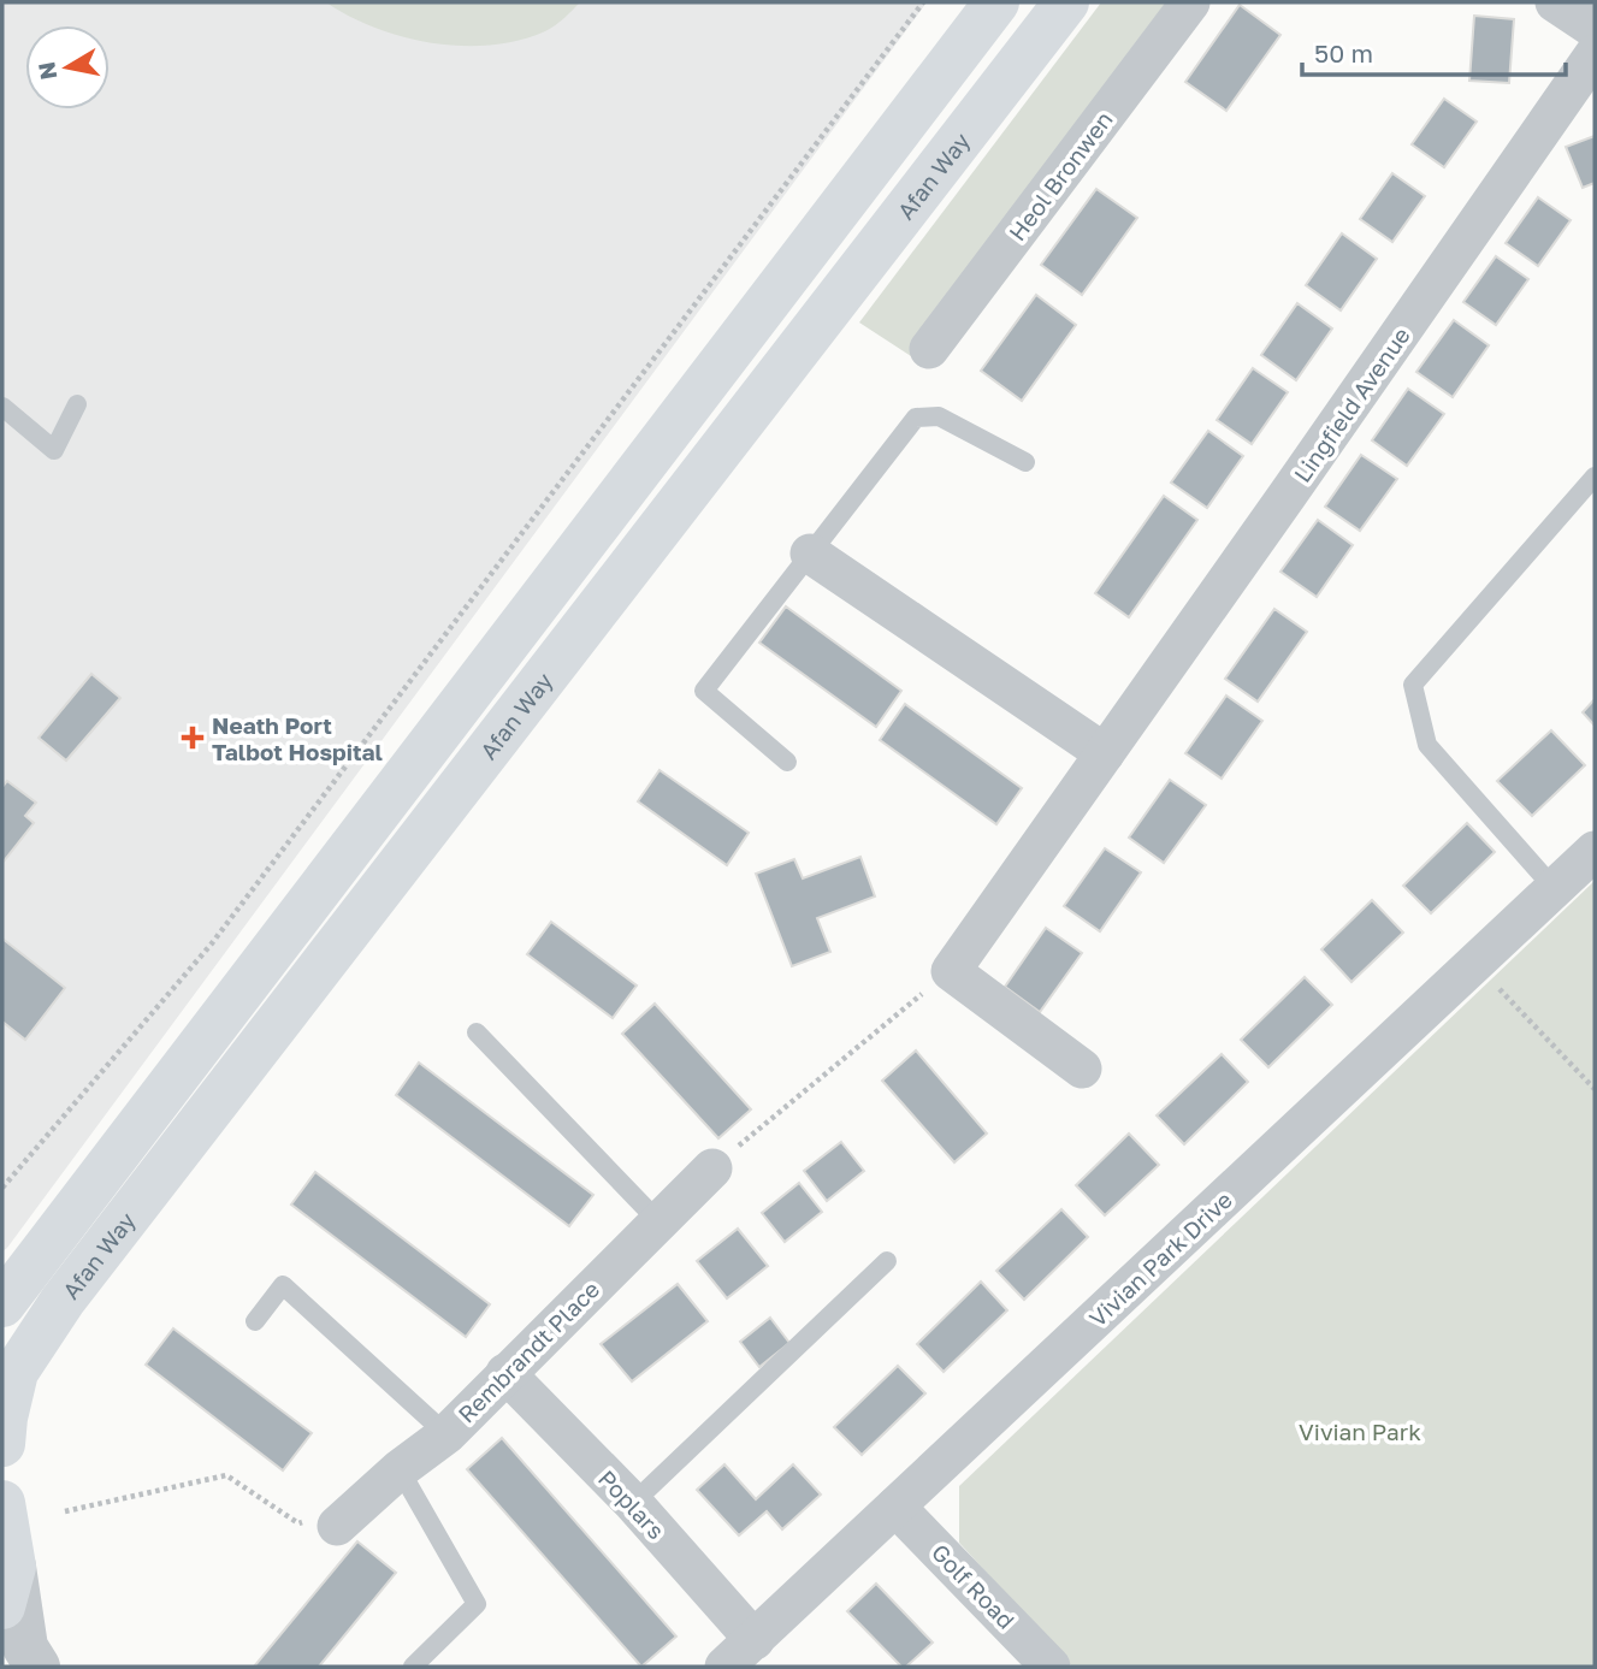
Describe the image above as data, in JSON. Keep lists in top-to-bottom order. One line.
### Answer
{"streets":{"main road":["Afan Way"],"street":["Heol Bronwen","Lingfield Avenue","Vivian Park Drive","Rembrandt Place","Poplars","Golf Road"]},"crossings":[["Vivian Park Drive","Poplars"],["Vivian Park Drive","Golf Road"],["Rembrandt Place","Poplars"]],"parks":["Vivian Park"],"places":{"health":["Neath Port Talbot Hospital"]},"scale_bar":"50 m","north":"left"}
